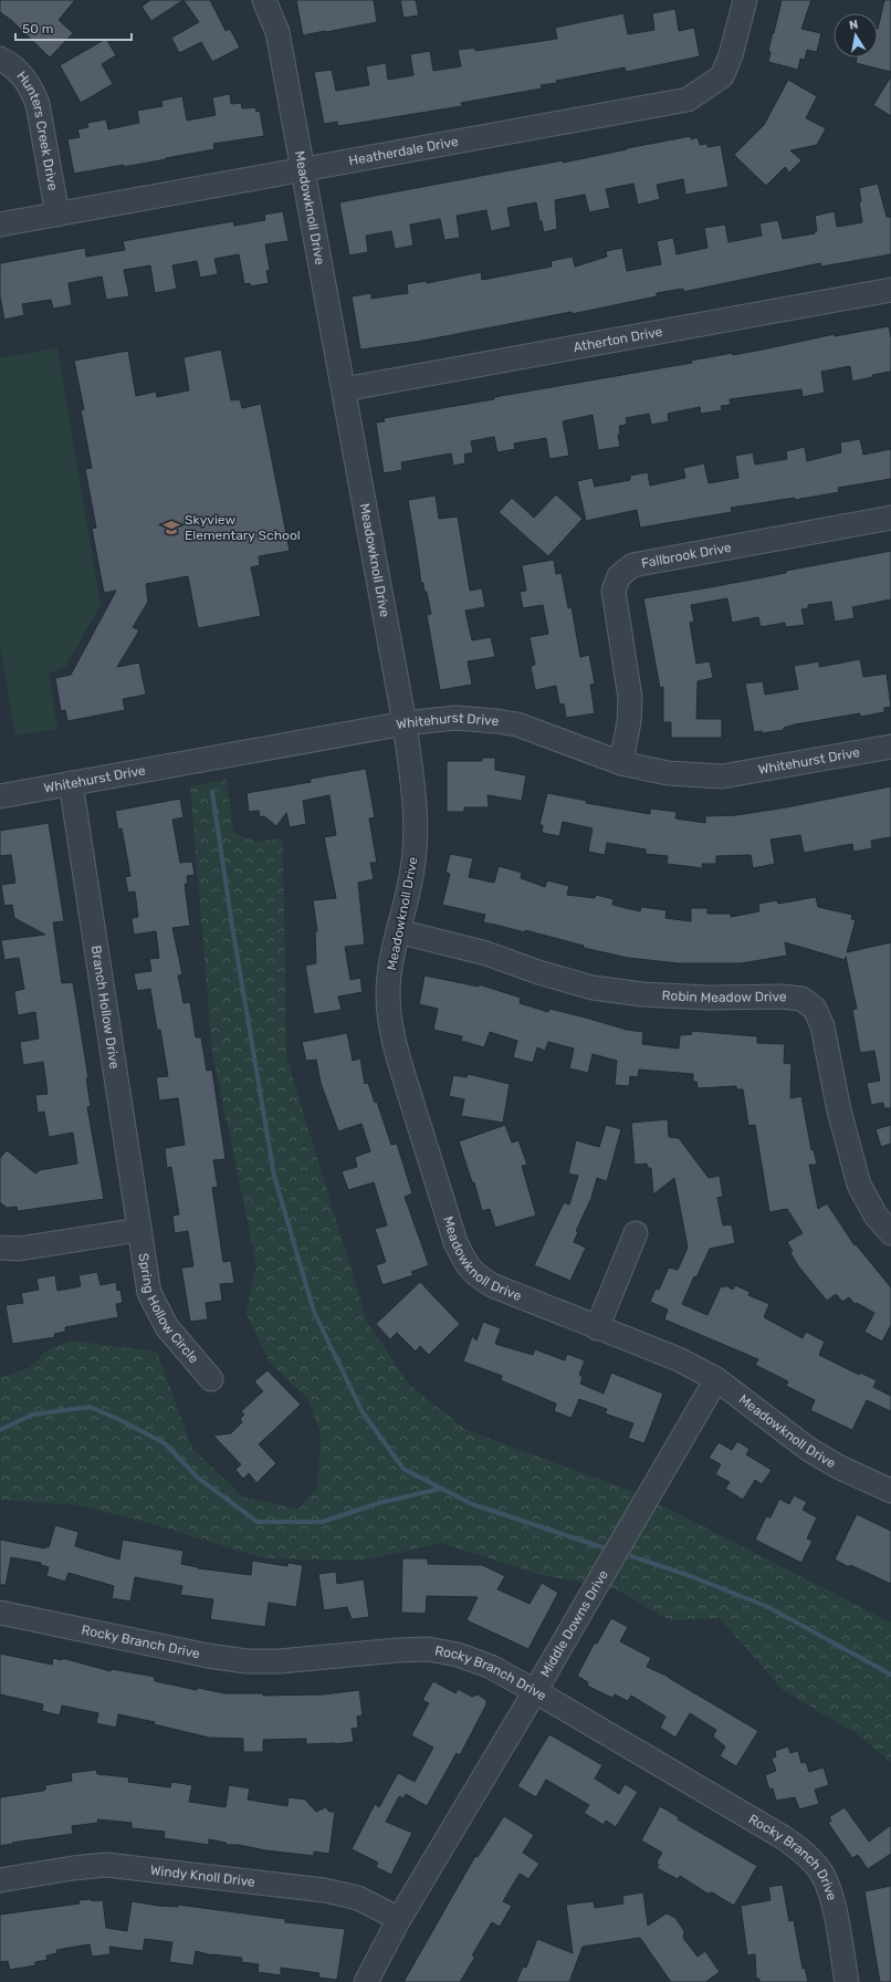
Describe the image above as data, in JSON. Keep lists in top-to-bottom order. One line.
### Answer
{"streets":{"street":["Hunters Creek Drive","Heatherdale Drive","Meadowknoll Drive","Atherton Drive","Fallbrook Drive","Whitehurst Drive","Robin Meadow Drive","Branch Hollow Drive","Spring Hollow Circle","Middle Downs Drive","Rocky Branch Drive","Windy Knoll Drive"]},"crossings":[["Hunters Creek Drive","Heatherdale Drive"],["Heatherdale Drive","Meadowknoll Drive"],["Meadowknoll Drive","Atherton Drive"],["Meadowknoll Drive","Whitehurst Drive"],["Meadowknoll Drive","Robin Meadow Drive"],["Meadowknoll Drive","Middle Downs Drive"],["Fallbrook Drive","Whitehurst Drive"],["Whitehurst Drive","Branch Hollow Drive"],["Branch Hollow Drive","Spring Hollow Circle"],["Middle Downs Drive","Rocky Branch Drive"],["Middle Downs Drive","Windy Knoll Drive"]],"places":{"school or university":["Skyview Elementary School"]},"scale_bar":"50 m","north":"top"}
